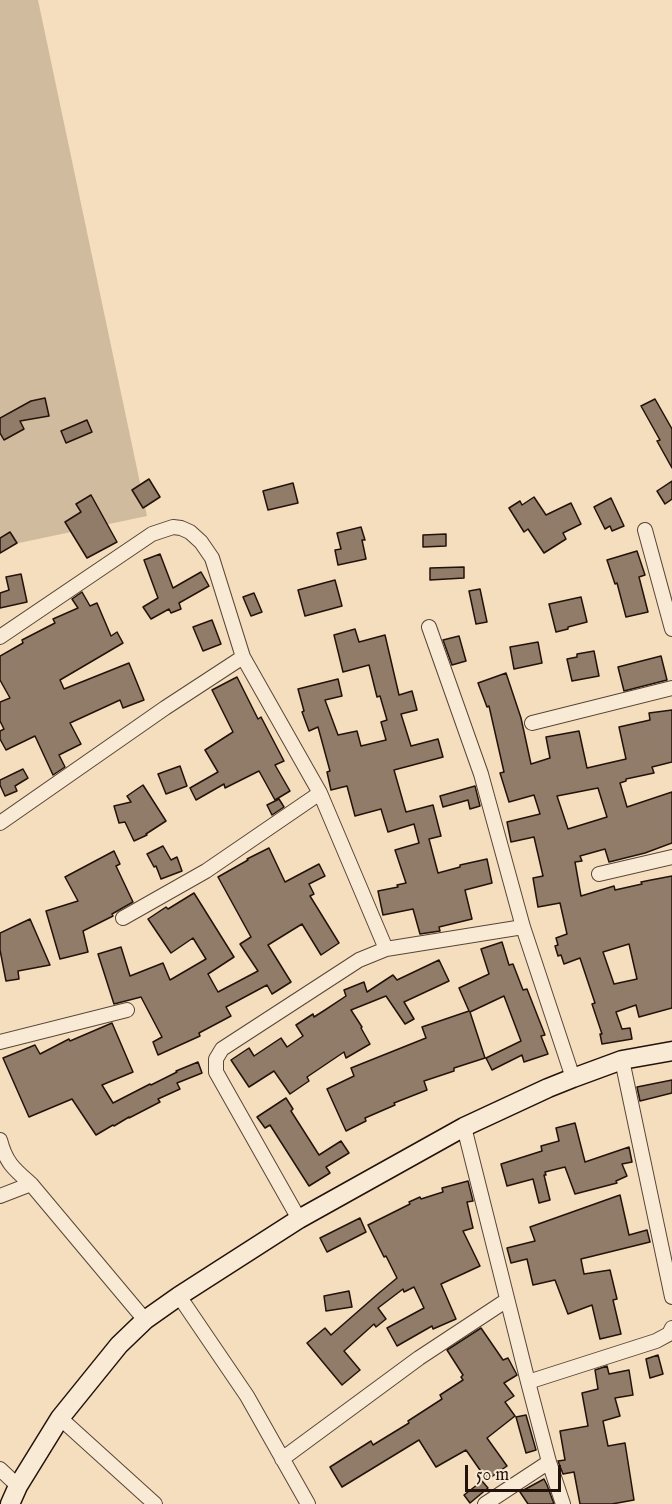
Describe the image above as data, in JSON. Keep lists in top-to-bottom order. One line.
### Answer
{"scale_bar":"50 m"}
